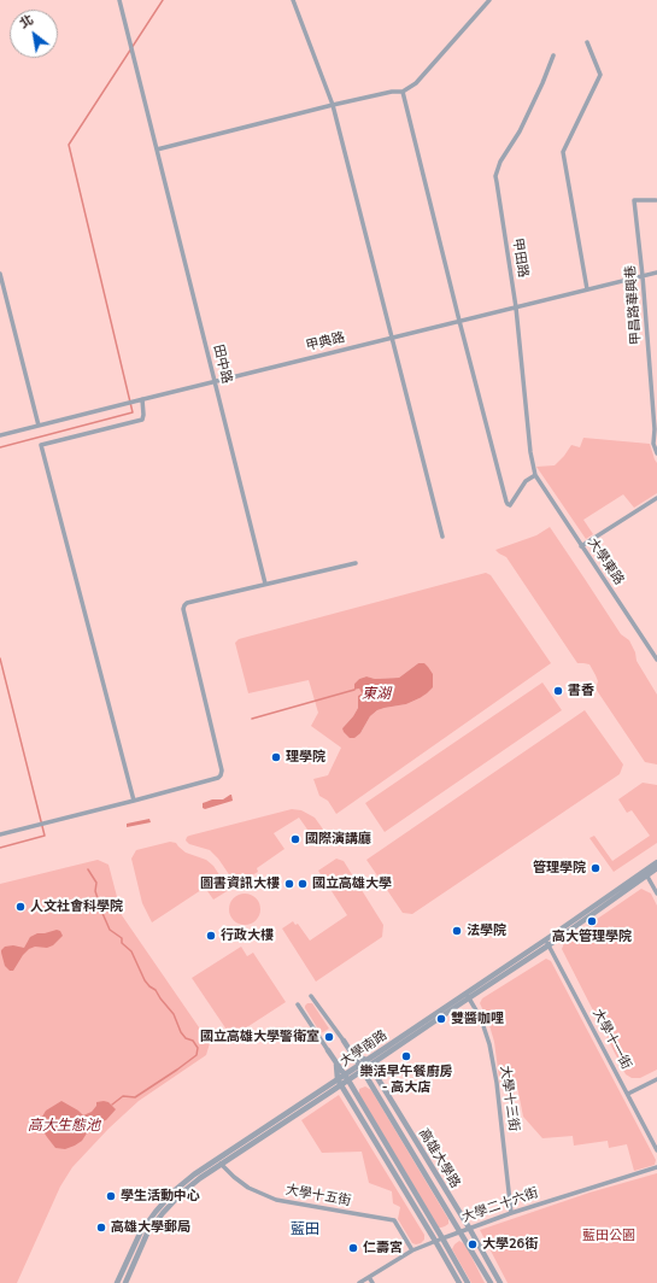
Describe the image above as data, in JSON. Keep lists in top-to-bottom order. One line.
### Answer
{"streets":{"street":["甲田路","甲昌路華興巷","甲典路","田中路","大學東路","大學十一街","大學南路","大學十三街","高雄大學路","大學十五街","大學二十六街"]},"crossings":[["甲田路","甲典路"],["甲田路","大學東路"],["甲昌路華興巷","甲典路"],["甲典路","田中路"],["大學十一街","大學南路"],["大學南路","大學十三街"],["大學南路","高雄大學路"],["大學南路","大學十五街"],["大學十三街","大學二十六街"],["高雄大學路","大學二十六街"],["大學十五街","大學二十六街"]],"districts":["藍田"],"water":["東湖","高大生態池"],"parks":["藍田公園"],"places":["書香","理學院","國際演講廳","管理學院","圖書資訊大樓","國立高雄大學","人文社會科學院","高大管理學院","法學院","行政大樓","雙醬咖哩","國立高雄大學警衛室","樂活早午餐廚房 - 高大店","學生活動中心","高雄大學郵局","大學26街","仁壽宮"],"north":"top left"}
